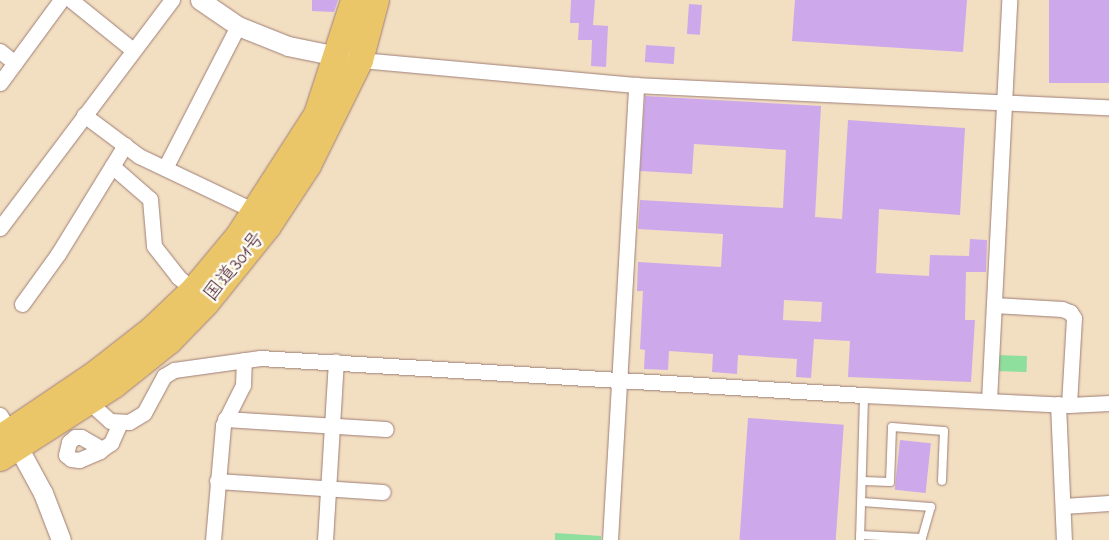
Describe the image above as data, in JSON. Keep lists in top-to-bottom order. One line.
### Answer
{"streets":{"highway":["国道301号"]}}
